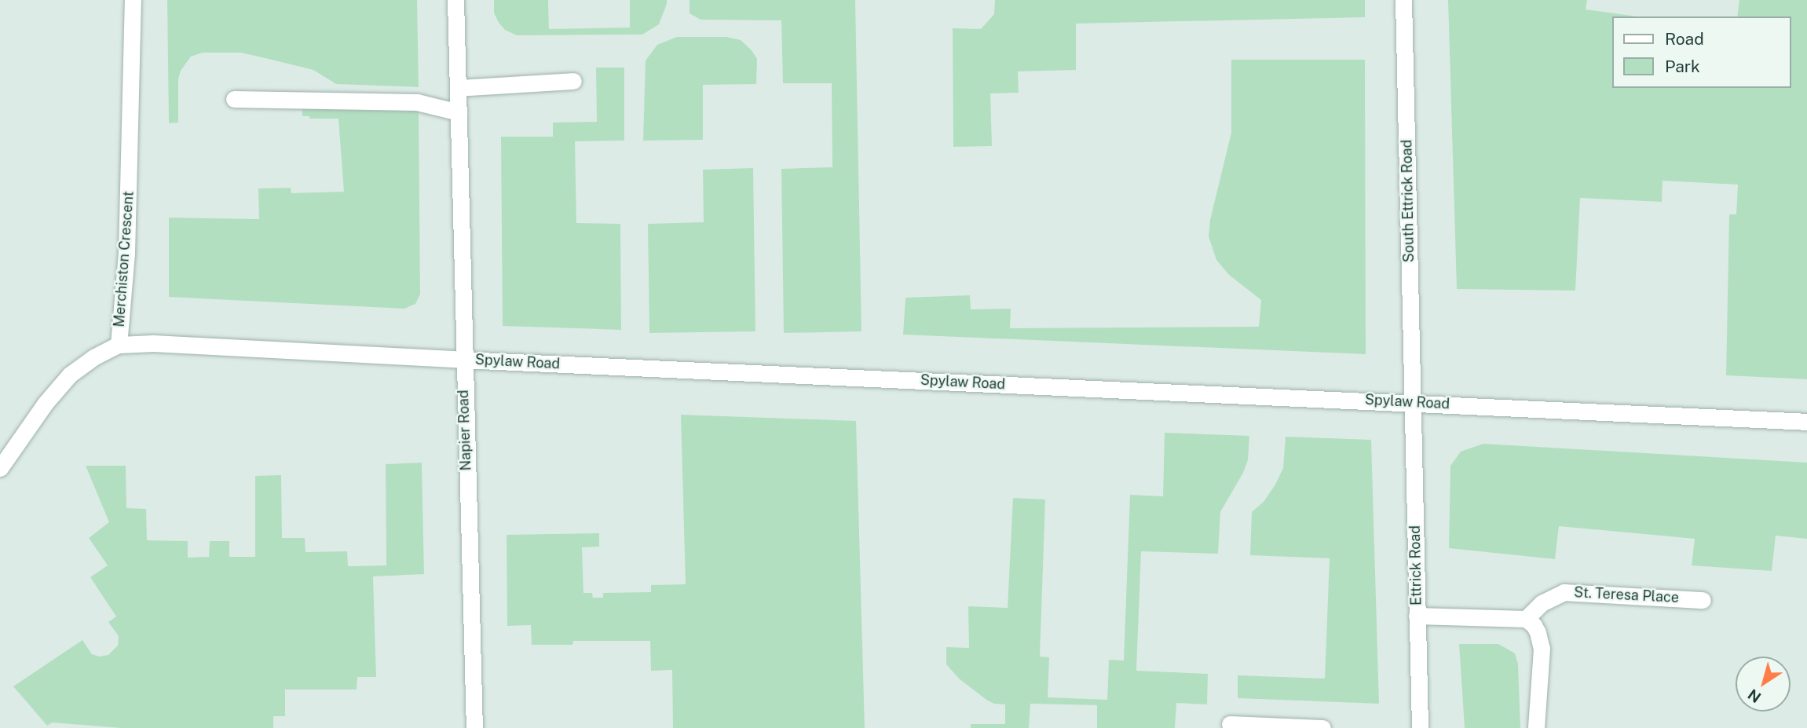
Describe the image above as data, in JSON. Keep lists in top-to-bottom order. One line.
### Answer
{"streets":{"street":["South Ettrick Road","Merchiston Crescent","Spylaw Road","Napier Road","Ettrick Road","St. Teresa Place"]},"crossings":[["South Ettrick Road","Spylaw Road"],["South Ettrick Road","Ettrick Road"],["Merchiston Crescent","Spylaw Road"],["Spylaw Road","Napier Road"],["Spylaw Road","Ettrick Road"]],"legend":["Road","Park"],"north":"bottom left"}
